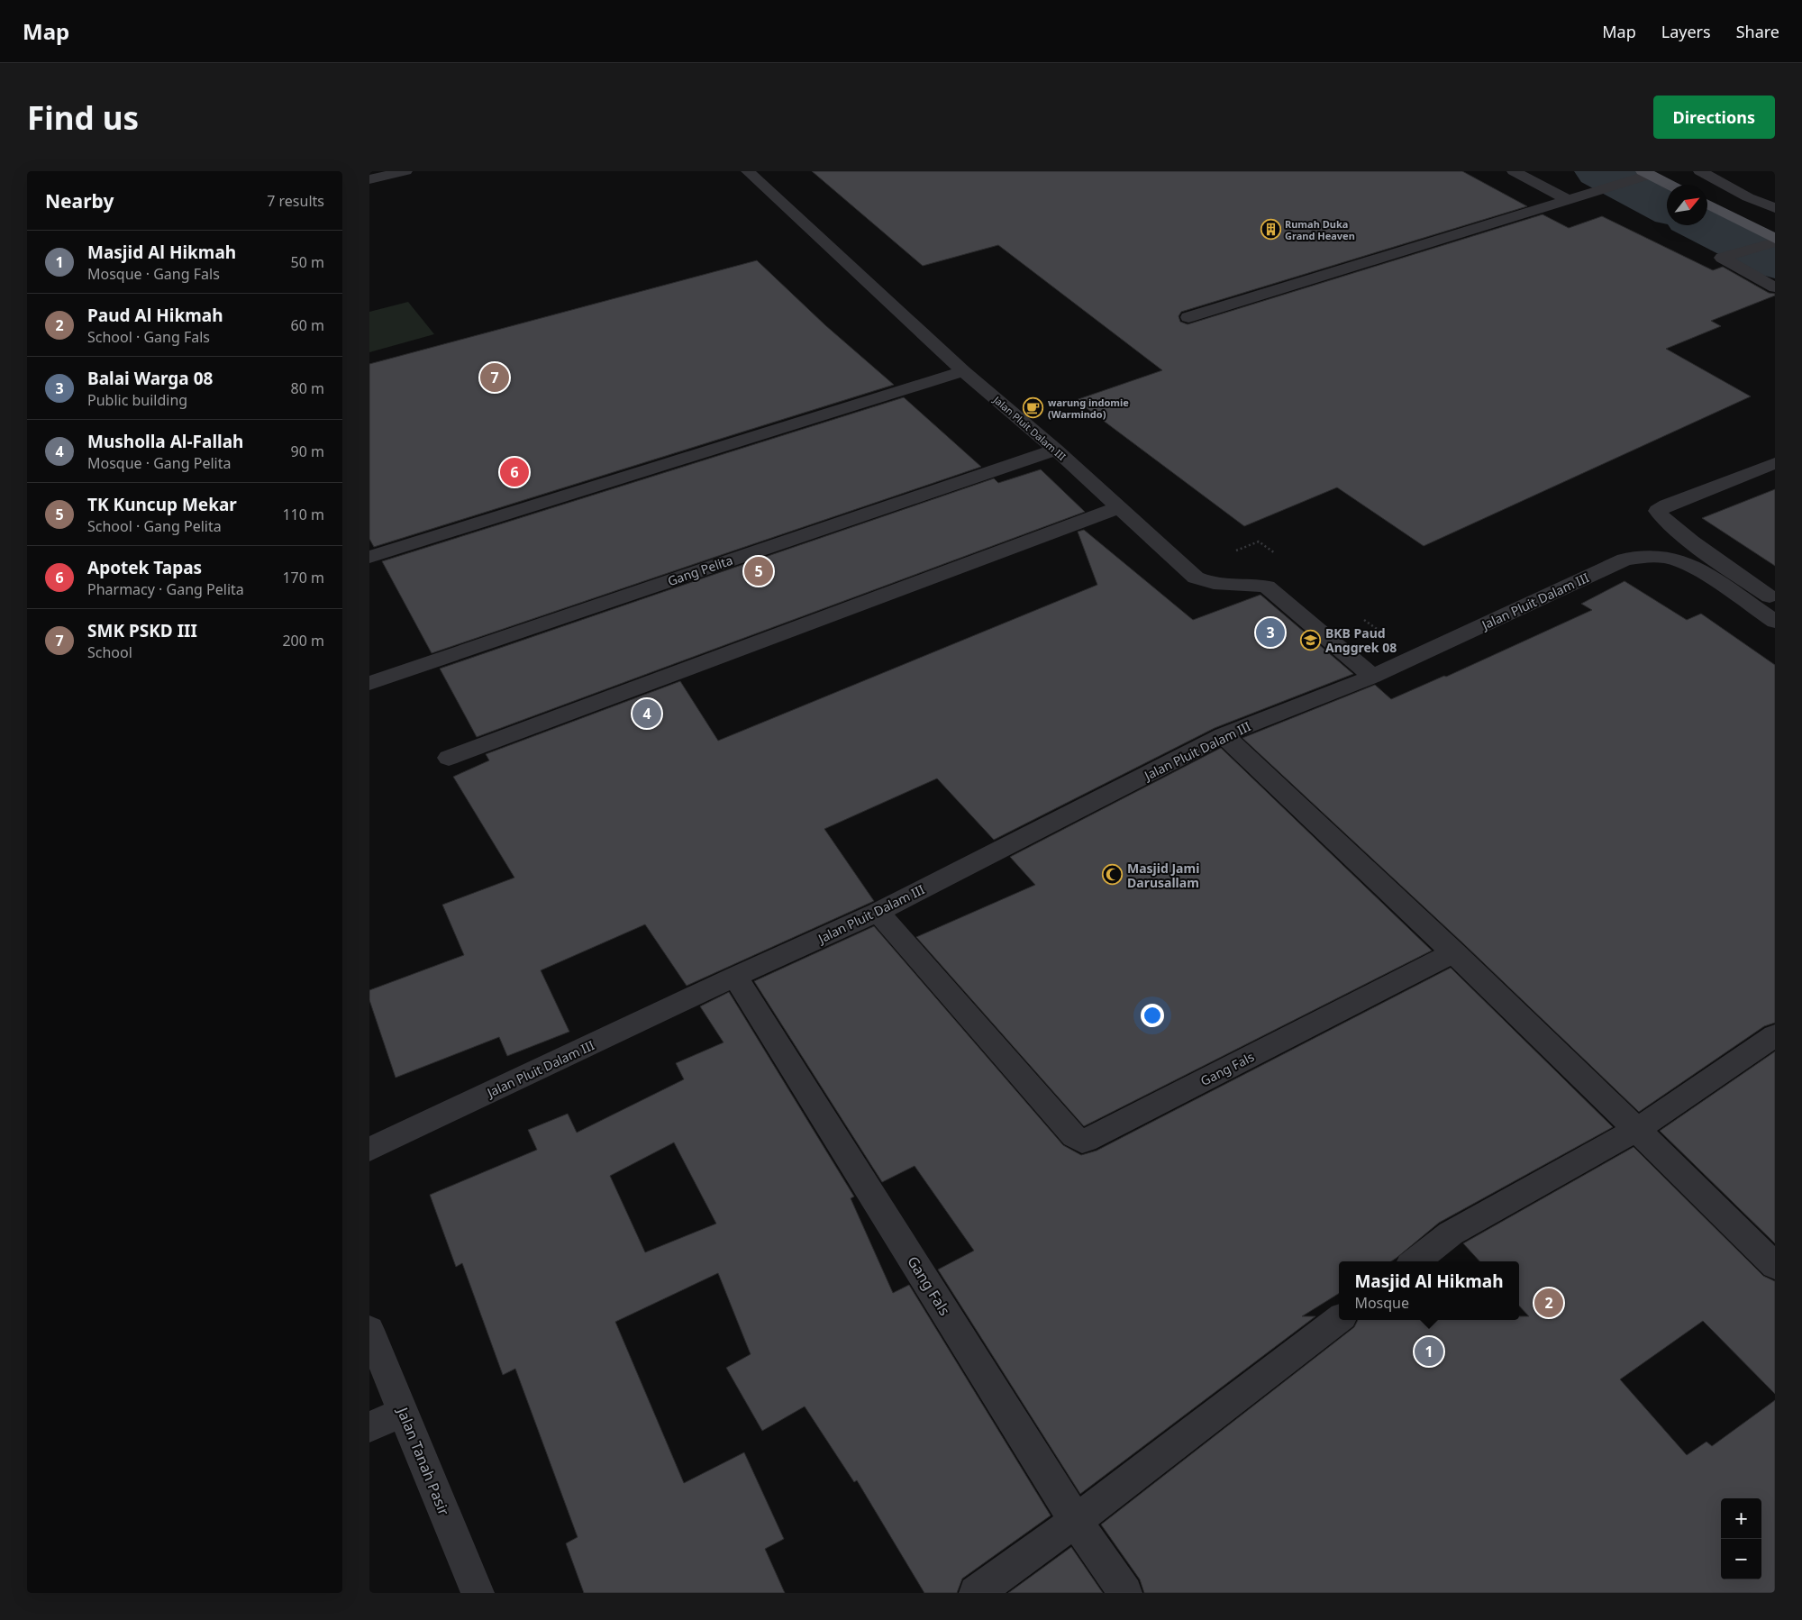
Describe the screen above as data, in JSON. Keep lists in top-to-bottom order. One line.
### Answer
{"streets":{"street":["Jalan Pluit Dalam III","Gang Pelita","Gang Fals","Jalan Tanah Pasir"]},"crossings":[["Jalan Pluit Dalam III","Gang Pelita"],["Jalan Pluit Dalam III","Gang Fals"]],"places":{"building":["Rumah Duka Grand Heaven"],"cafe":["warung indomie (Warmindo)"],"school or university":["BKB Paud Anggrek 08"],"mosque":["Masjid Jami Darusallam"]},"north":"top right","page":{"header":"Map","nav":["Map","Layers","Share"],"buttons":"Directions","title":"Find us","heading":["Nearby","7 results"],"list":[{"mark":"1","name":"Masjid Al Hikmah","note":"Mosque · Gang Fals","value":"50 m"},{"mark":"2","name":"Paud Al Hikmah","note":"School · Gang Fals","value":"60 m"},{"mark":"3","name":"Balai Warga 08","note":"Public building","value":"80 m"},{"mark":"4","name":"Musholla Al-Fallah","note":"Mosque · Gang Pelita","value":"90 m"},{"mark":"5","name":"TK Kuncup Mekar","note":"School · Gang Pelita","value":"110 m"},{"mark":"6","name":"Apotek Tapas","note":"Pharmacy · Gang Pelita","value":"170 m"},{"mark":"7","name":"SMK PSKD III","note":"School","value":"200 m"}],"pins":["7","6","5","3","4","2","1"],"popup":["Masjid Al Hikmah","Mosque"],"map_buttons":["+","−"]}}
